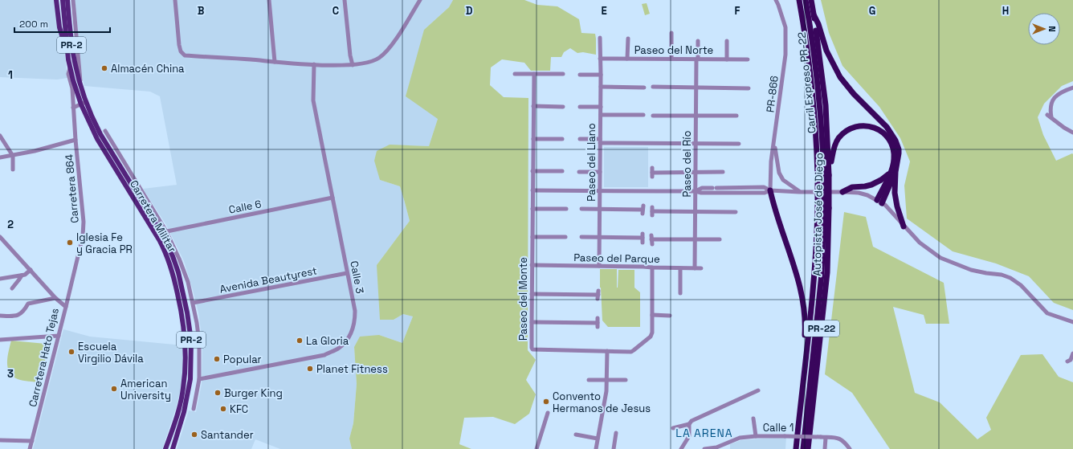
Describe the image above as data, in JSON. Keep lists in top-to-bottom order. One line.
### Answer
{"streets":{"highway":["Carril Expreso PR-22","Autopista José de Diego","PR-22"],"main road":["PR-2","Carretera Militar"],"street":["Paseo del Norte","PR-866","Paseo del Llano","Paseo del Río","Carretera 864","Calle 6","Paseo del Parque","Calle 3","Avenida Beautyrest","Paseo del Monte","Carretera Hato Tejas","Calle 1"]},"crossings":[["Paseo del Norte","Paseo del Llano"],["Paseo del Norte","Paseo del Río"],["Carril Expreso PR-22","Autopista José de Diego"],["Paseo del Llano","Paseo del Parque"],["Paseo del Río","Paseo del Parque"],["Carretera 864","Carretera Militar"],["Carretera 864","Carretera Hato Tejas"],["Calle 6","Carretera Militar"],["Calle 6","Calle 3"],["Paseo del Parque","Paseo del Monte"],["Calle 3","Avenida Beautyrest"]],"districts":["LA ARENA"],"places":["Almacén China","Iglesia Fe y Gracia PR","La Gloria","Escuela Virgilio Dávila","Popular","Planet Fitness","American University","Burger King","Convento Hermanos de Jesus","KFC","Santander"],"scale_bar":"200 m","north":"right","grid":{"columns":["B","C","D","E","F","G","H"],"rows":["1","2","3"]}}
